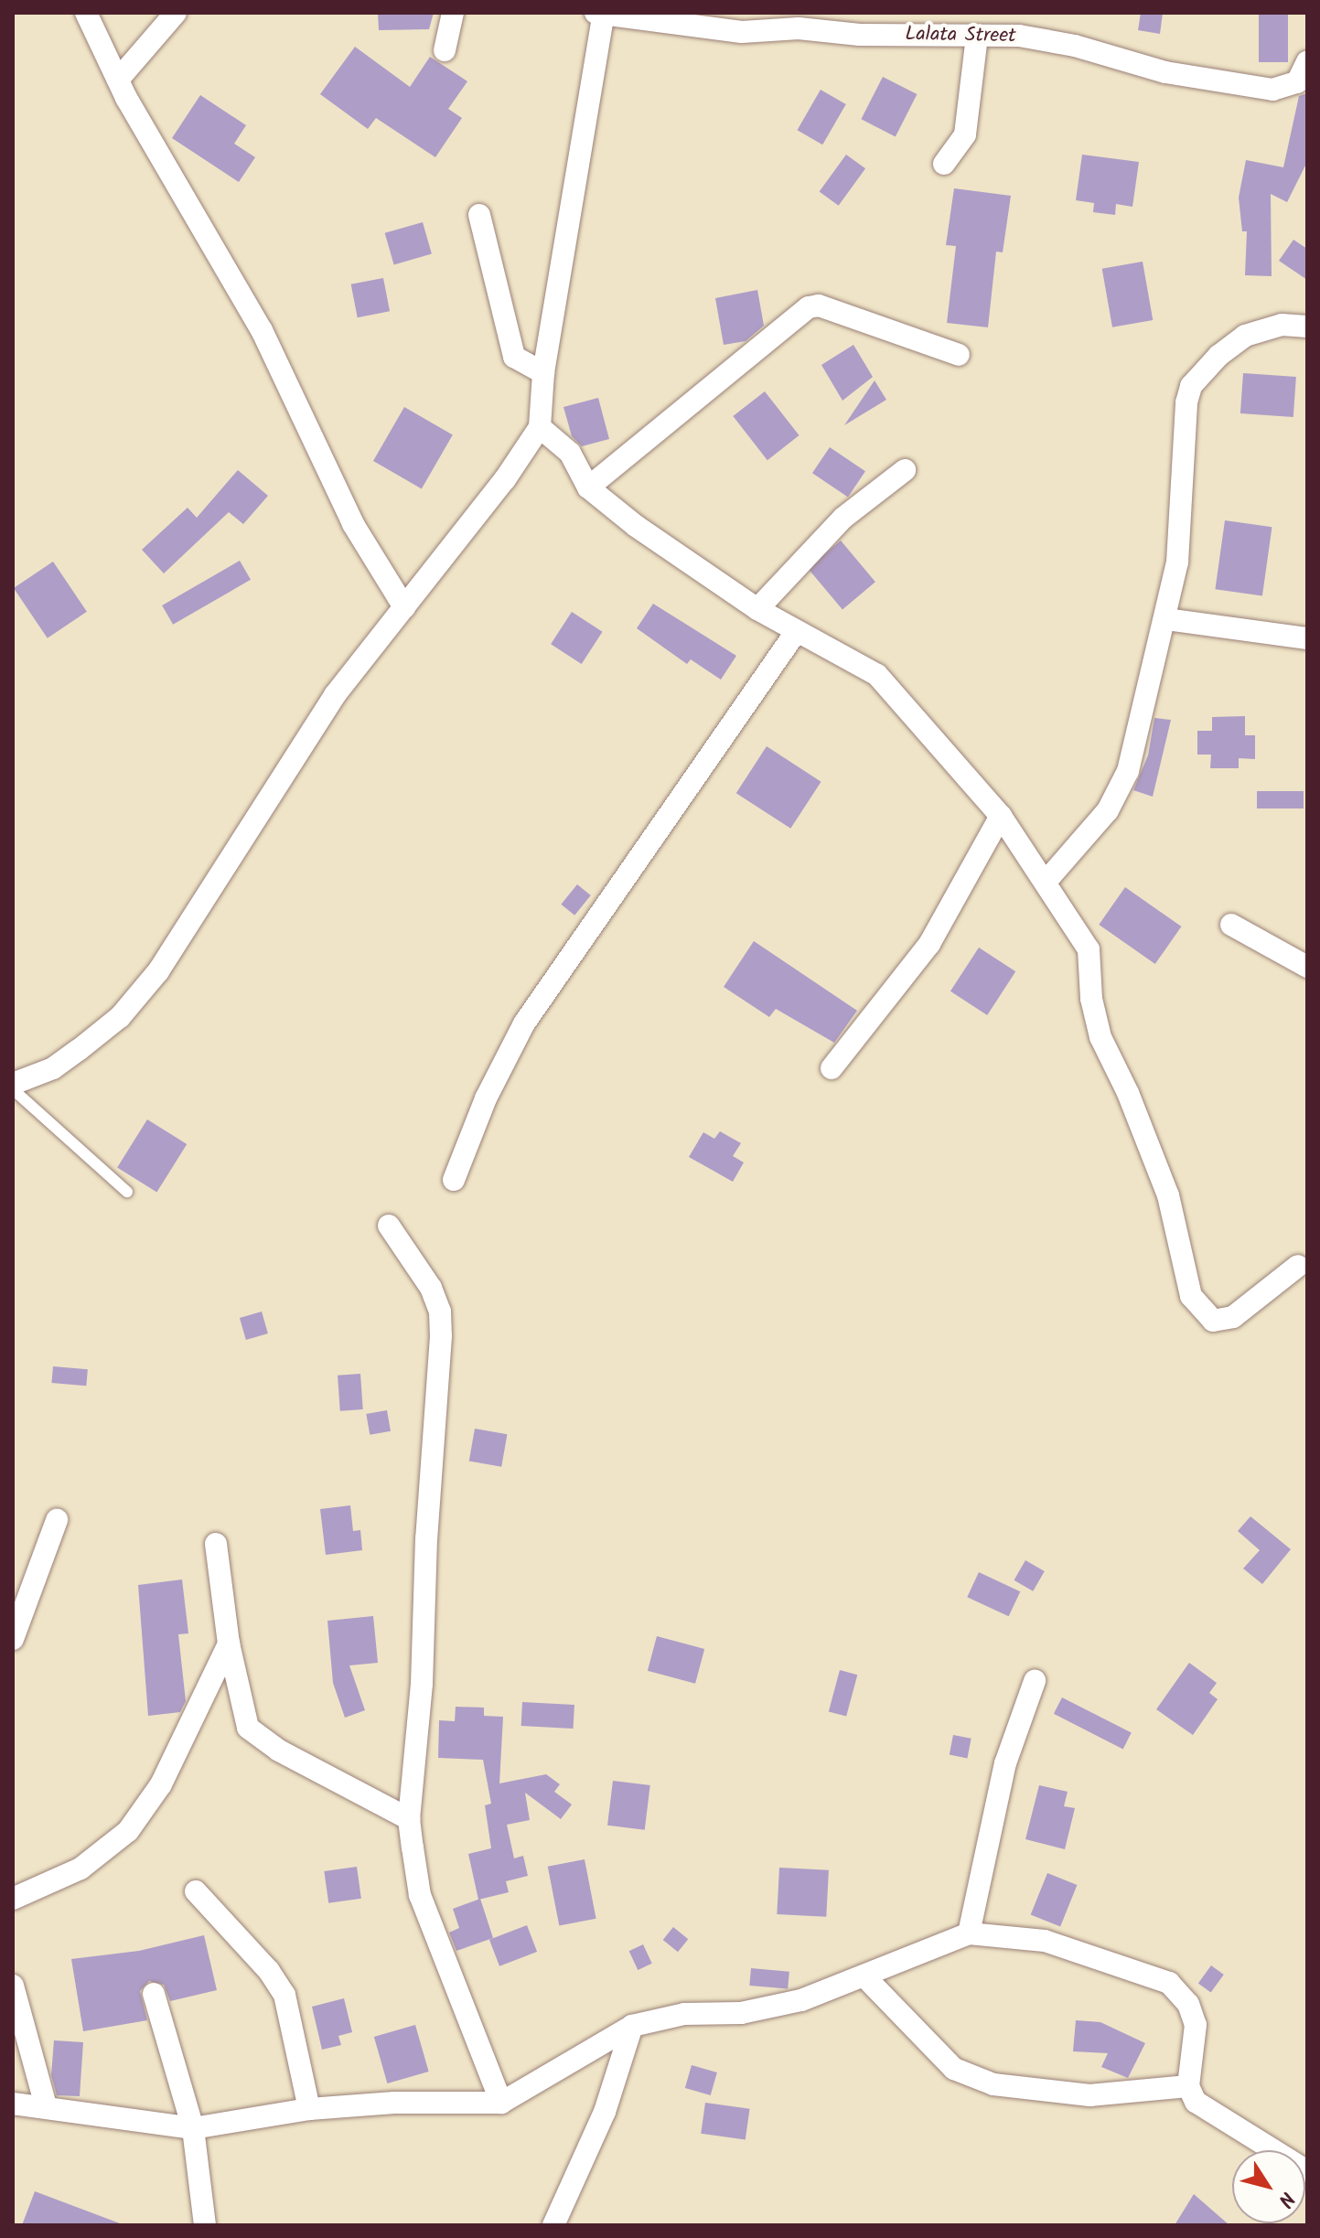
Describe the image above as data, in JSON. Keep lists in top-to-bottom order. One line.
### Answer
{"streets":{"street":["Lalata Street"]},"north":"bottom right"}
